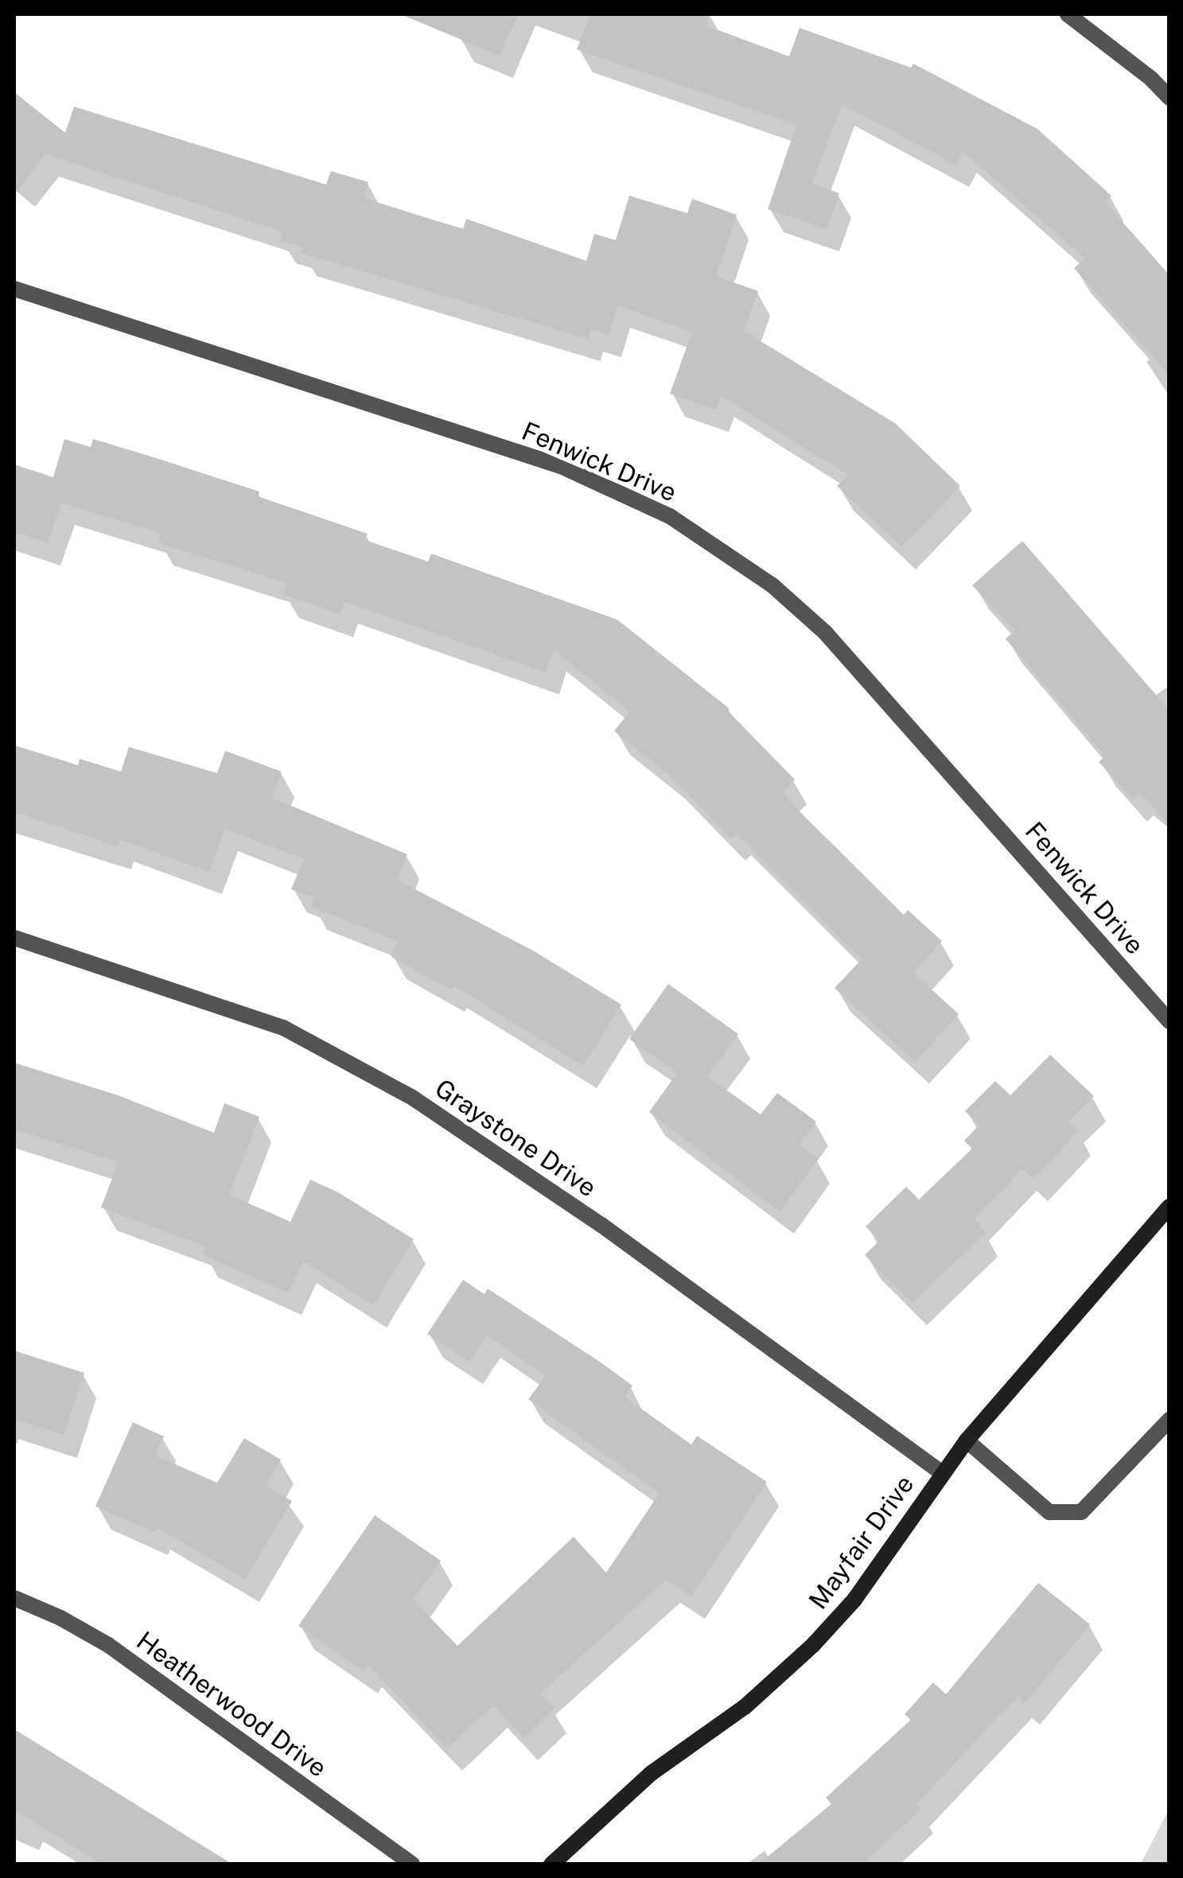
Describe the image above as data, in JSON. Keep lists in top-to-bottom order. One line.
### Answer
{"streets":{"street":["Fenwick Drive","Graystone Drive","Mayfair Drive","Heatherwood Drive"]},"crossings":[["Graystone Drive","Mayfair Drive"]]}
